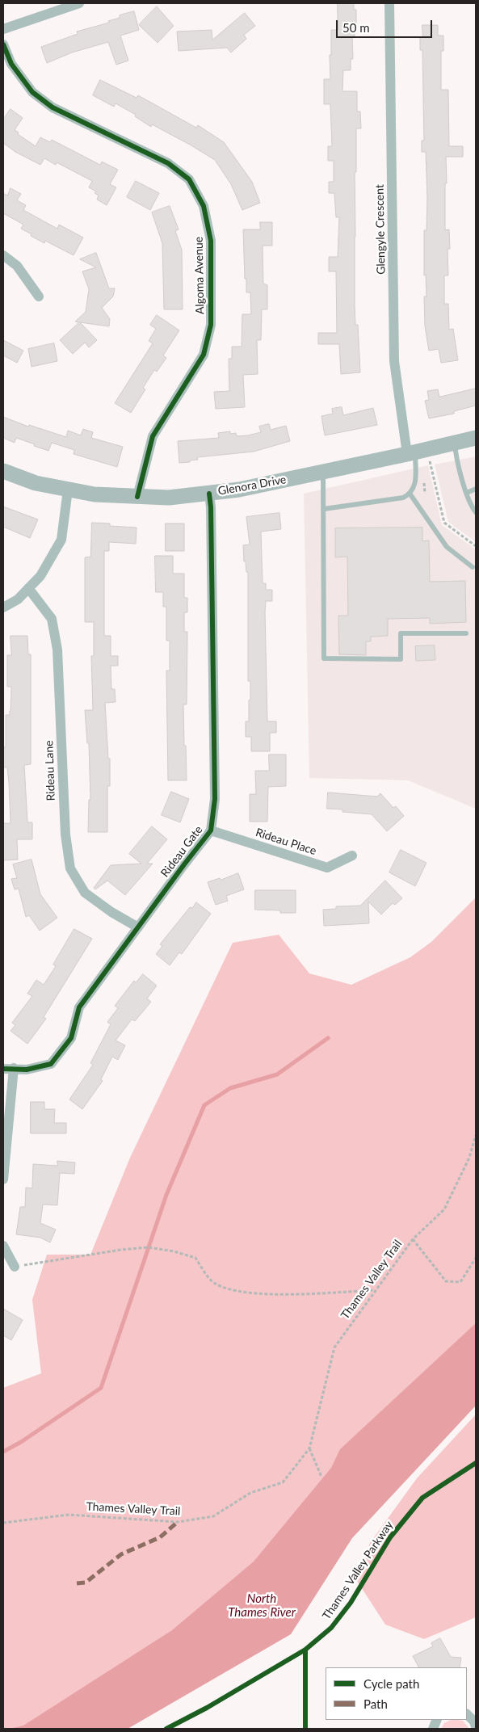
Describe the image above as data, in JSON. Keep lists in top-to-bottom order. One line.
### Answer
{"streets":{"street":["Glengyle Crescent","Algoma Avenue","Glenora Drive","Rideau Lane","Rideau Place","Rideau Gate"],"path":["Thames Valley Trail"],"cycle path":["Thames Valley Parkway"]},"crossings":[["Glengyle Crescent","Glenora Drive"],["Algoma Avenue","Glenora Drive"],["Glenora Drive","Rideau Gate"],["Rideau Lane","Rideau Gate"],["Rideau Place","Rideau Gate"]],"water":["North Thames River"],"legend":["Cycle path","Path"],"scale_bar":"50 m"}
